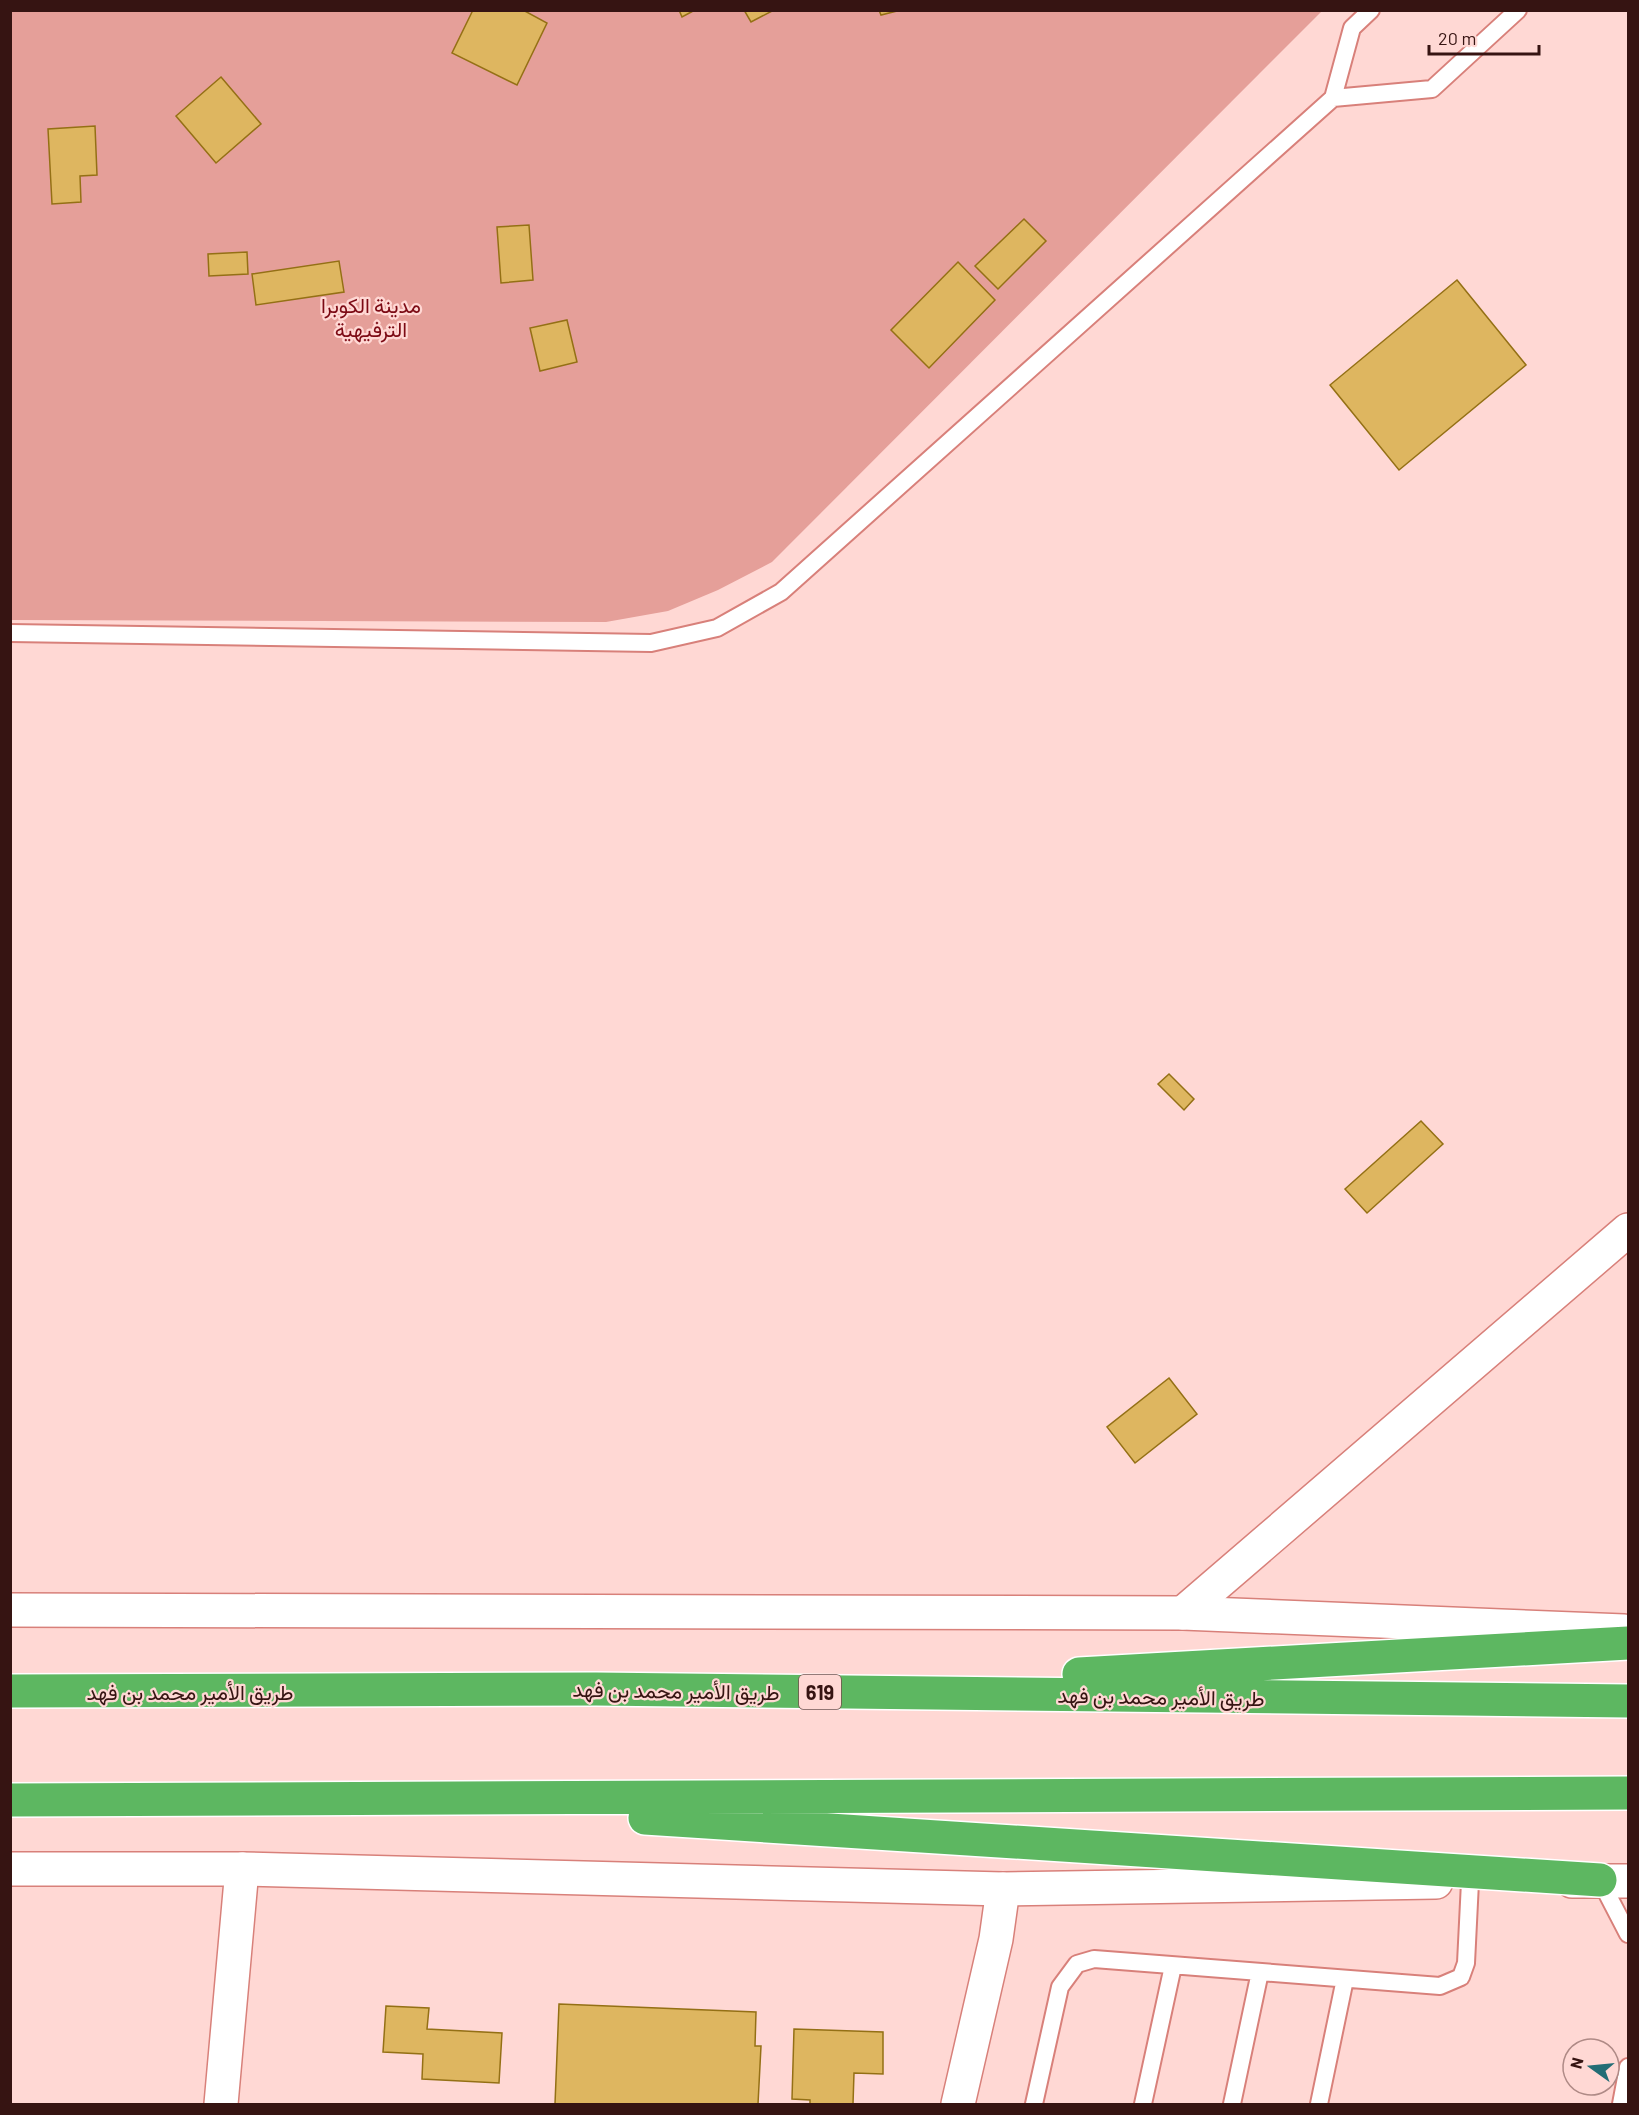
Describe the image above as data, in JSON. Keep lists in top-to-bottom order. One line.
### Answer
{"streets":{"highway":["طريق الأمير محمد بن فهد","619"]},"parks":["مدينة الكوبرا الترفيهية"],"scale_bar":"20 m","north":"left"}
